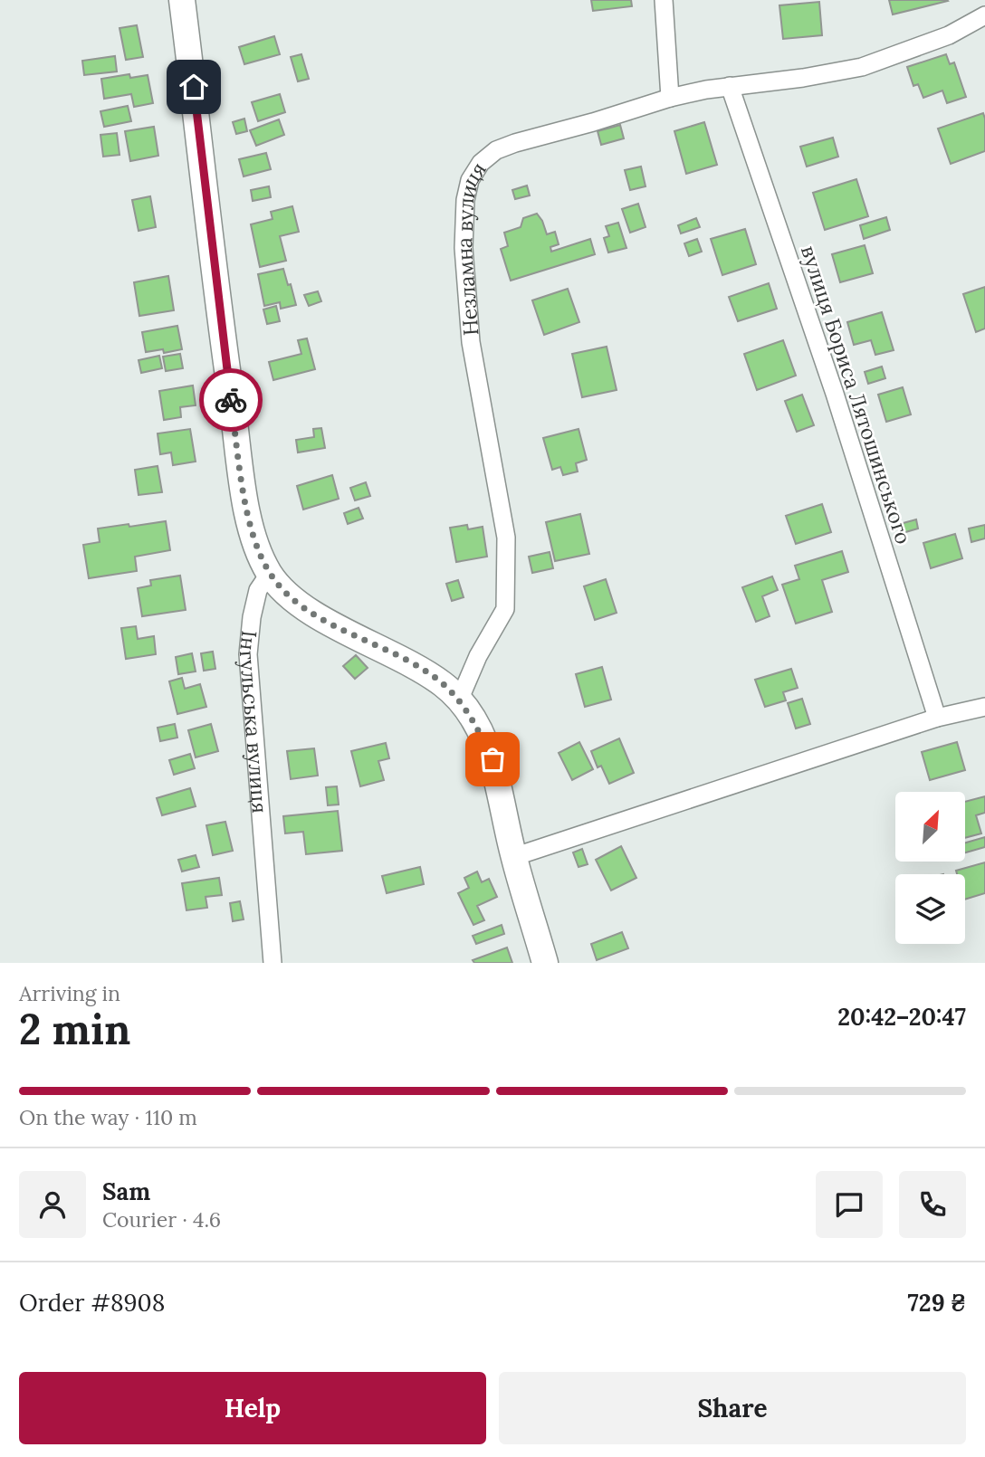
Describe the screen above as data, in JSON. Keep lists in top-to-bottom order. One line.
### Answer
{"streets":{"street":["Незламна вулиця","вулиця Бориса Лятошинського","Інгульська вулиця"]},"crossings":[["Незламна вулиця","вулиця Бориса Лятошинського"]],"north":"top right","page":{"heading":["2 min","Arriving in","20:42–20:47"],"panel":["Sam","Courier · 4.6","Order #8908","729 ₴"],"bar":"On the way · 110 m","buttons":["Help","Share"]}}
